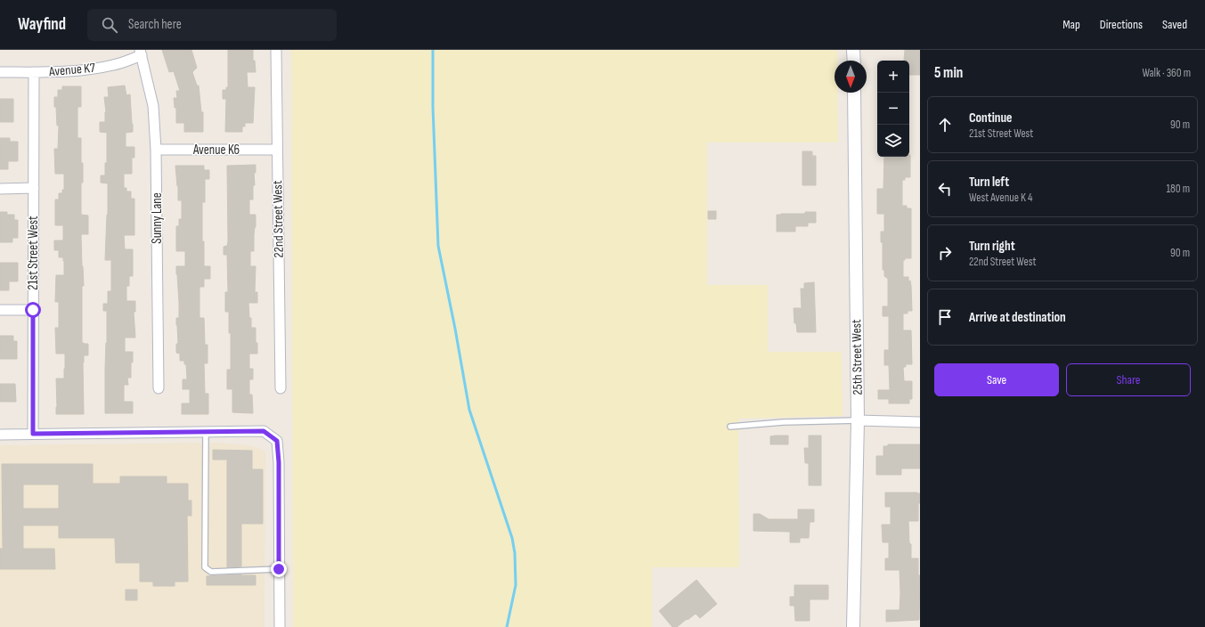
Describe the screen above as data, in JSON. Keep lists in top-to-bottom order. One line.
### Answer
{"streets":{"street":["Avenue K7","Avenue K6","Sunny Lane","22nd Street West","21st Street West","25th Street West"]},"crossings":[["Avenue K7","Sunny Lane"],["Avenue K7","21st Street West"],["Avenue K6","Sunny Lane"],["Avenue K6","22nd Street West"]],"north":"bottom","page":{"header":"Wayfind","search":"Search here","nav":["Map","Directions","Saved"],"heading":["5 min","Walk · 360 m"],"map_buttons":["+","−"],"list":[["Continue","21st Street West","90 m"],["Turn left","West Avenue K 4","180 m"],["Turn right","22nd Street West","90 m"],"Arrive at destination"],"buttons":["Save","Share"]}}
